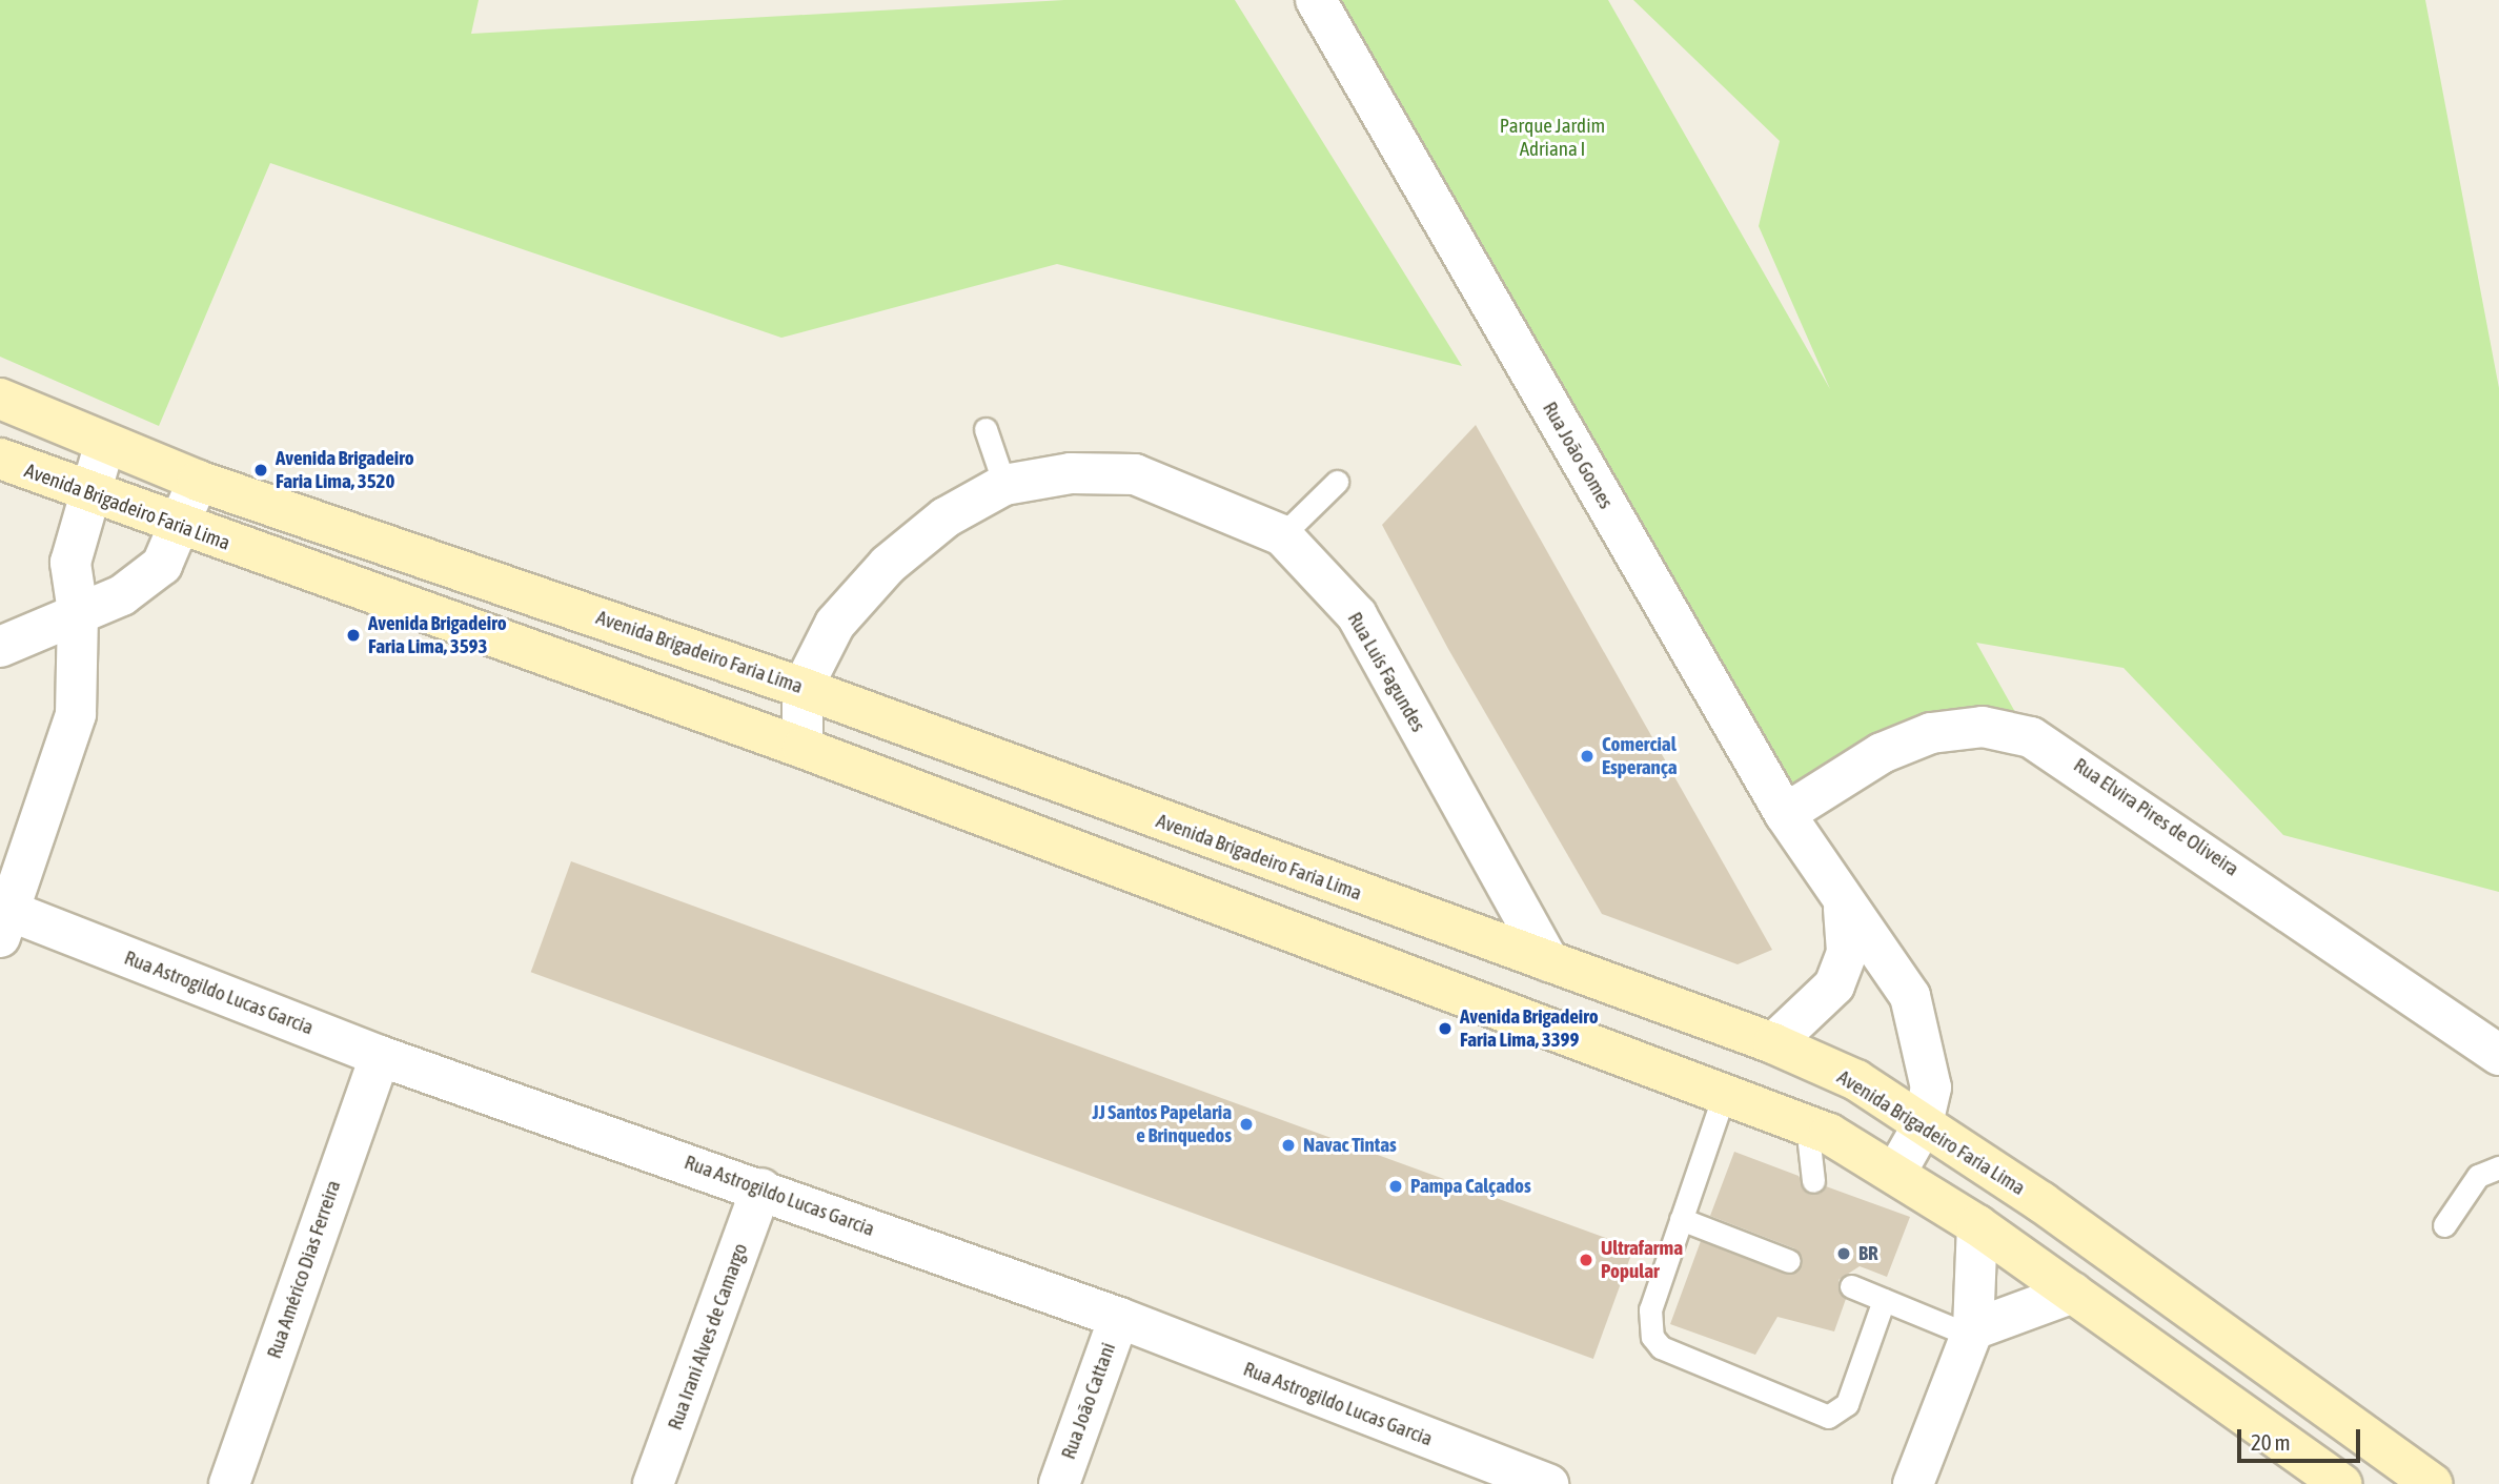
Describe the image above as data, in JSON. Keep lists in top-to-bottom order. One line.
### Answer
{"streets":{"main road":["Avenida Brigadeiro Faria Lima"],"street":["Rua João Gomes","Rua Luís Fagundes","Rua Elvira Pires de Oliveira","Rua Astrogildo Lucas Garcia","Rua Américo Dias Ferreira","Rua Irani Alves de Camargo","Rua João Cattani"]},"crossings":[["Rua João Gomes","Avenida Brigadeiro Faria Lima"],["Rua João Gomes","Rua Elvira Pires de Oliveira"],["Avenida Brigadeiro Faria Lima","Rua Luís Fagundes"],["Rua Astrogildo Lucas Garcia","Rua Américo Dias Ferreira"],["Rua Astrogildo Lucas Garcia","Rua Irani Alves de Camargo"],["Rua Astrogildo Lucas Garcia","Rua João Cattani"]],"parks":["Parque Jardim Adriana I"],"places":["Avenida Brigadeiro Faria Lima, 3520","Avenida Brigadeiro Faria Lima, 3593","Comercial Esperança","Avenida Brigadeiro Faria Lima, 3399","JJ Santos Papelaria e Brinquedos","Navac Tintas","Pampa Calçados","BR","Ultrafarma Popular"],"scale_bar":"20 m"}
